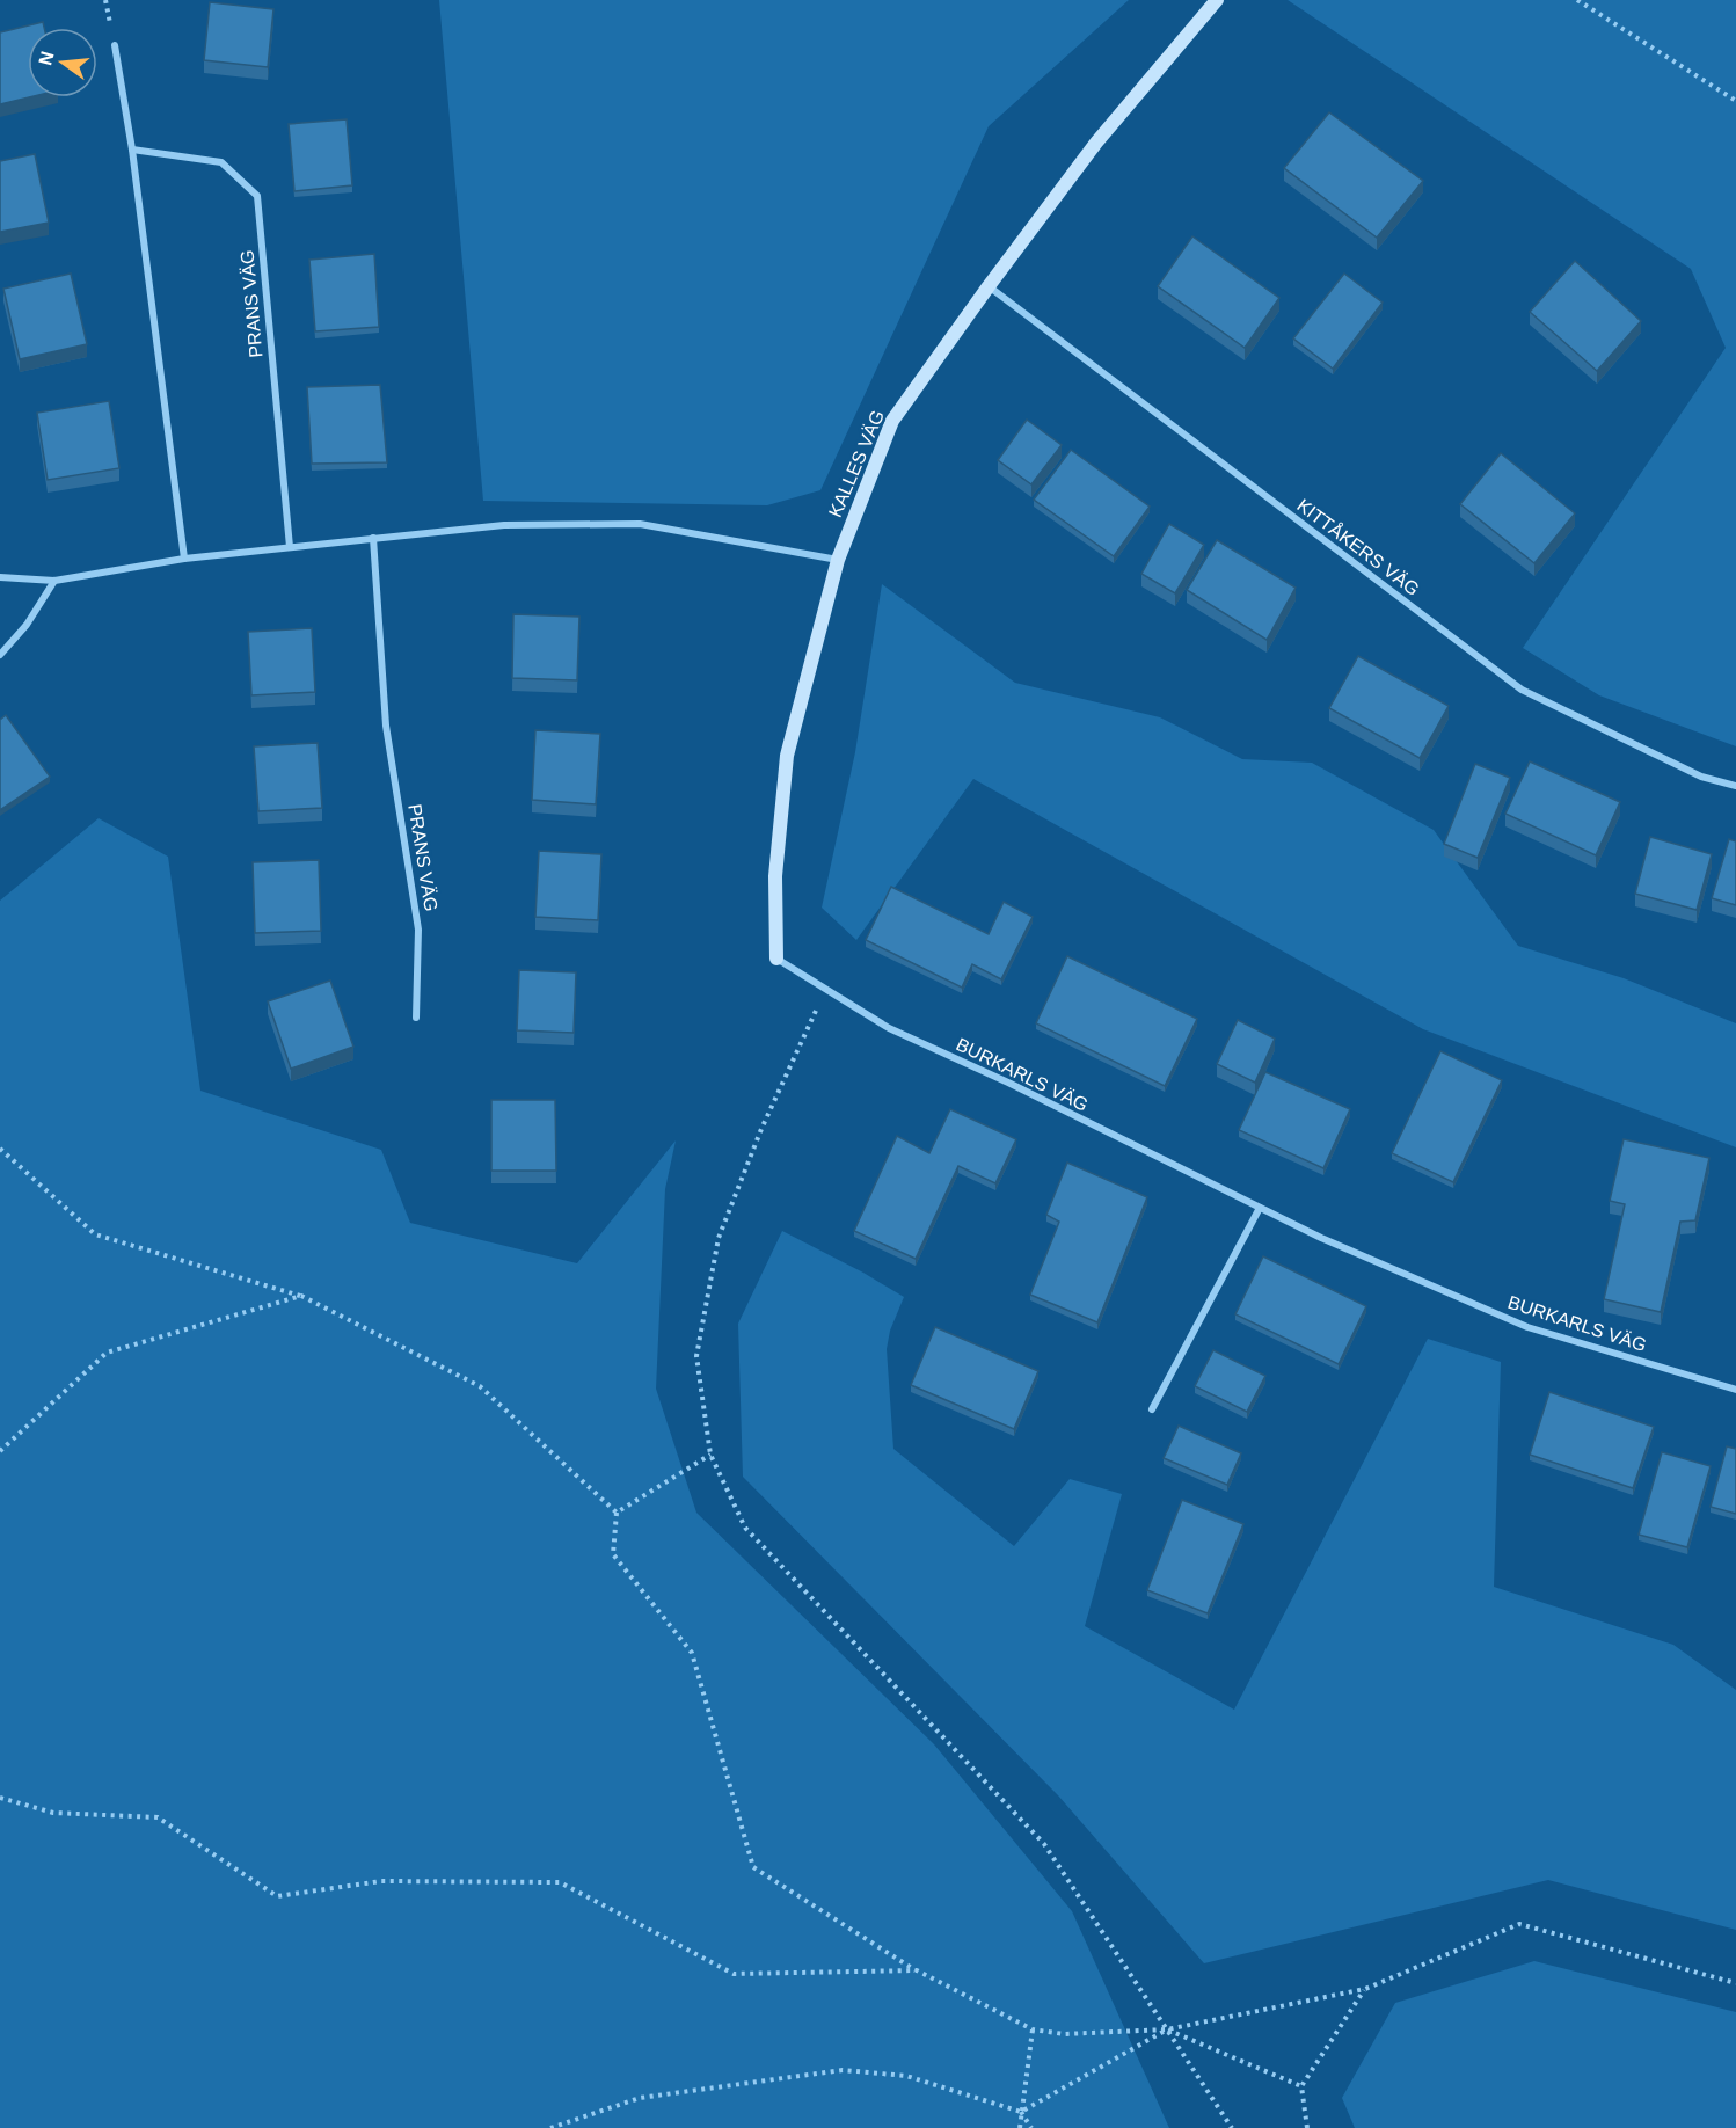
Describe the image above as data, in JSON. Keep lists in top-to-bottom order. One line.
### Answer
{"streets":{"street":["PRANS VÄG","KALLES VÄG","KITTÅKERS VÄG","BURKARLS VÄG"]},"crossings":[["KALLES VÄG","KITTÅKERS VÄG"],["KALLES VÄG","BURKARLS VÄG"]],"north":"left"}
